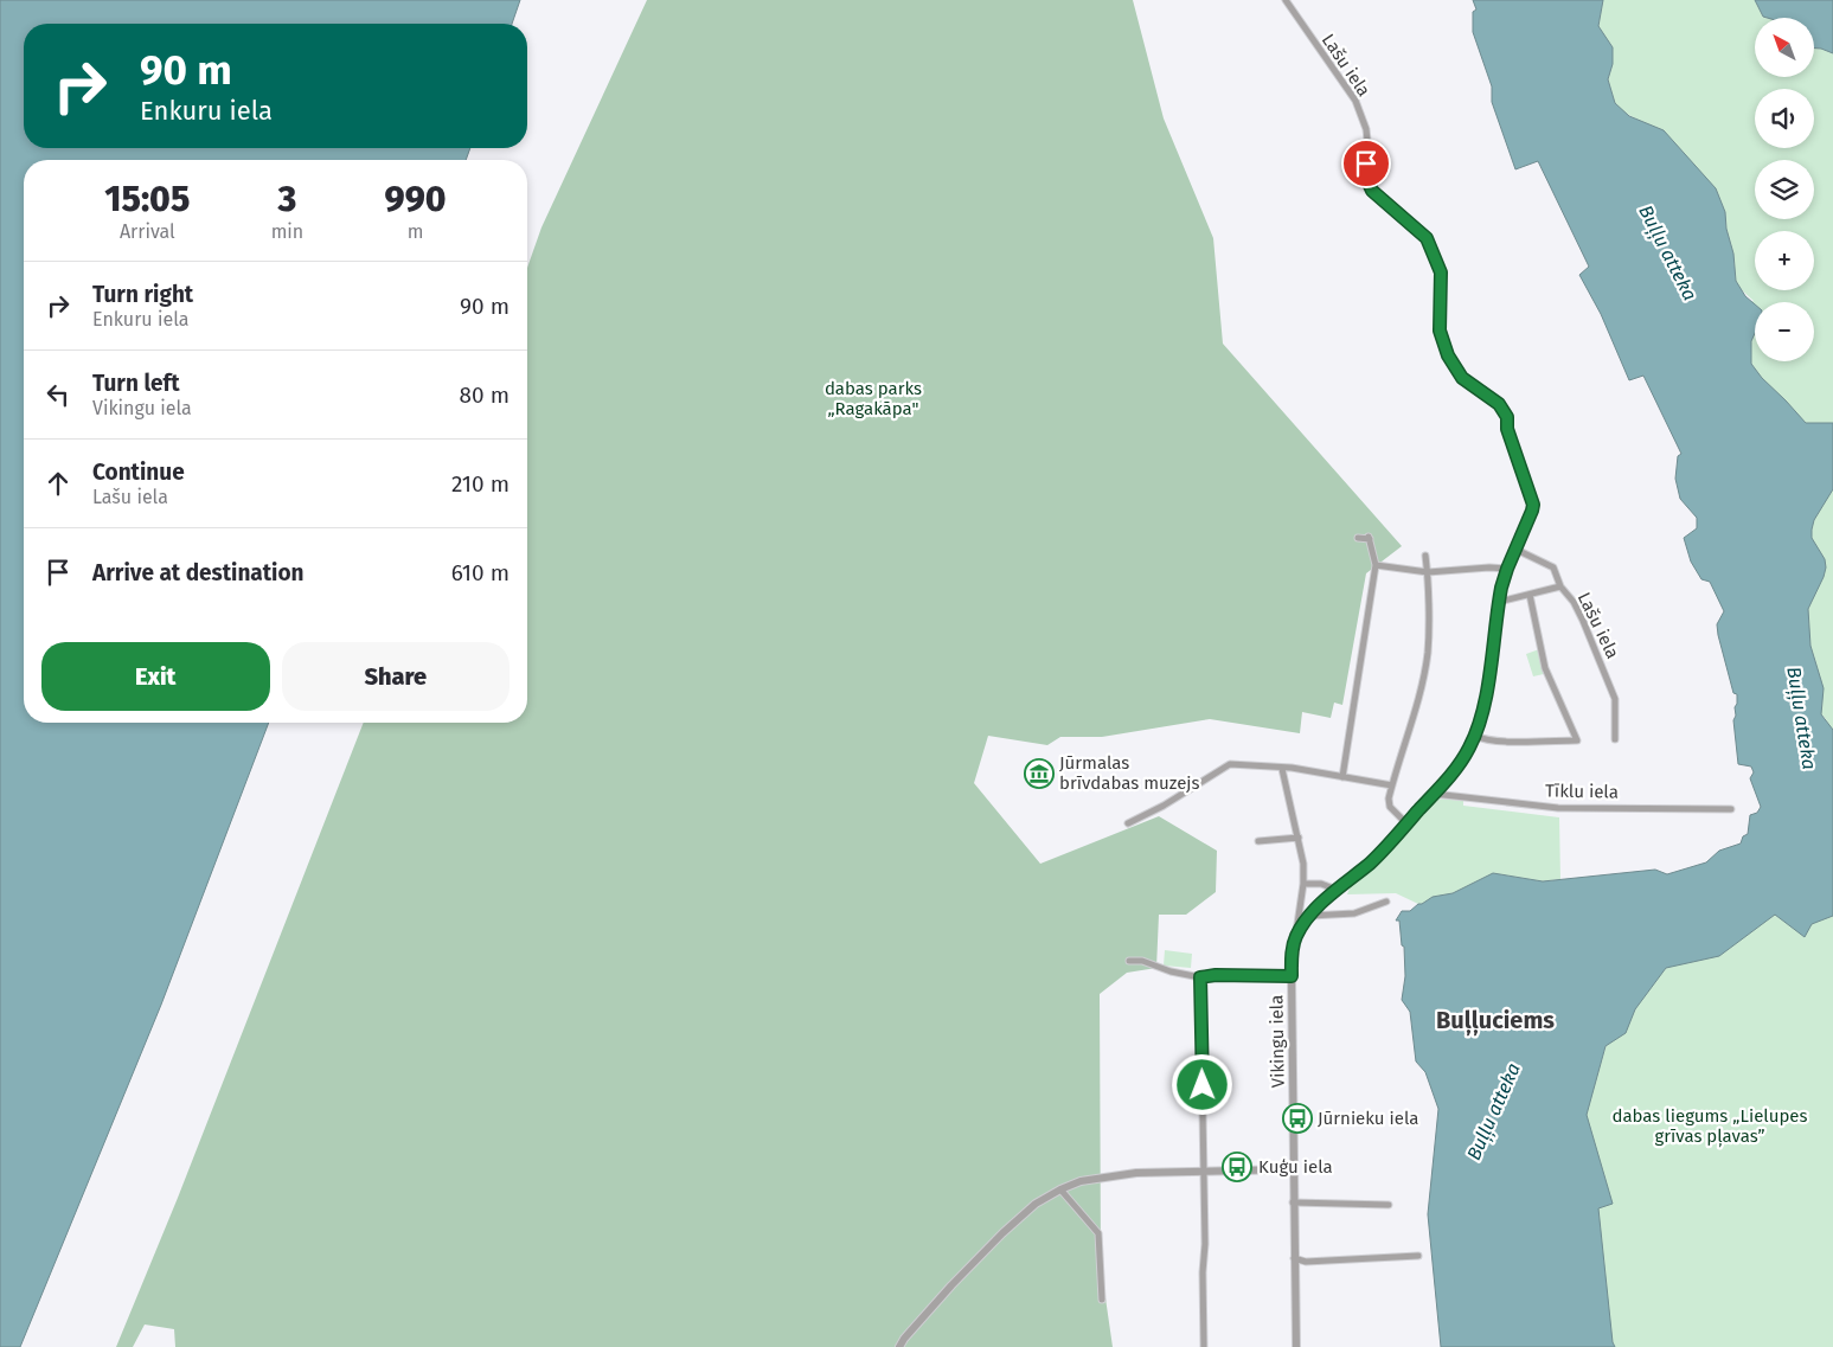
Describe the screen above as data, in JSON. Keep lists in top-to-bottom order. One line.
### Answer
{"streets":{"street":["Lašu iela","Tīklu iela","Vikingu iela"]},"crossings":[["Lašu iela","Tīklu iela"],["Lašu iela","Vikingu iela"],["Tīklu iela","Vikingu iela"]],"districts":["Buļļuciems"],"water":["Buļļu atteka"],"parks":["dabas parks „Ragakāpa\"","dabas liegums „Lielupes grīvas pļavas”"],"places":{"museum":["Jūrmalas brīvdabas muzejs"],"bus stop":["Jūrnieku iela","Kuģu iela"]},"north":"top left","page":{"map_buttons":["+","−"],"turn":["90 m","Enkuru iela"],"eta":["15:05","Arrival","3","min","990","m"],"list":[{"name":"Turn right","note":"Enkuru iela","value":"90 m"},{"name":"Turn left","note":"Vikingu iela","value":"80 m"},{"name":"Continue","note":"Lašu iela","value":"210 m"},{"name":"Arrive at destination","value":"610 m"}],"buttons":["Exit","Share"]}}
